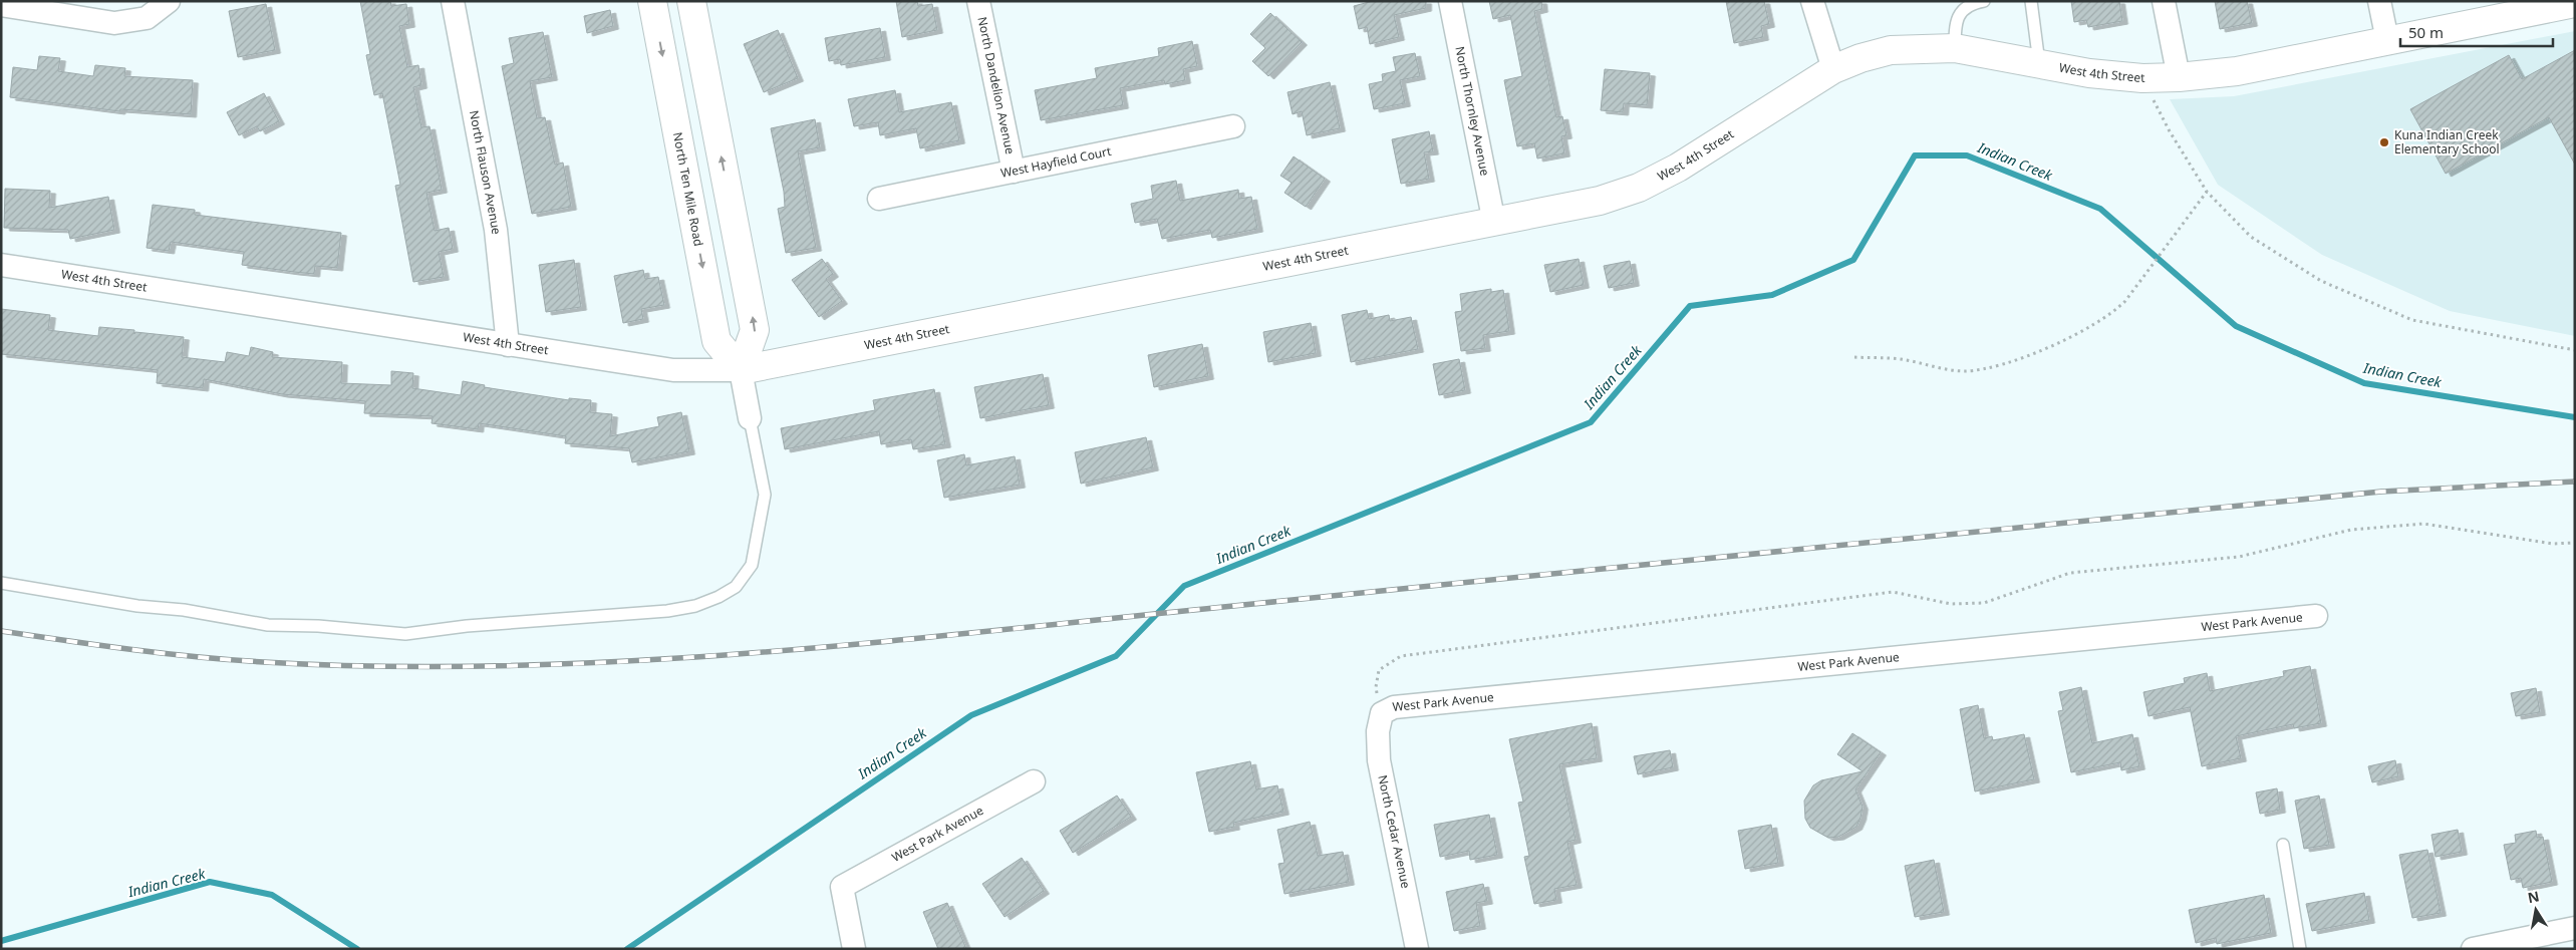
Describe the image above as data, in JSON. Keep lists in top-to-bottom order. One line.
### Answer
{"streets":{"main road":["West 4th Street","North Ten Mile Road"],"street":["North Dandelion Avenue","North Thornley Avenue","West Hayfield Court","North Flauson Avenue","West Park Avenue","North Cedar Avenue"]},"crossings":[["West 4th Street","North Thornley Avenue"],["West 4th Street","North Flauson Avenue"],["West 4th Street","North Ten Mile Road"],["North Dandelion Avenue","West Hayfield Court"],["West Park Avenue","North Cedar Avenue"]],"water":["Indian Creek"],"places":["Kuna Indian Creek Elementary School"],"scale_bar":"50 m","north":"top"}
